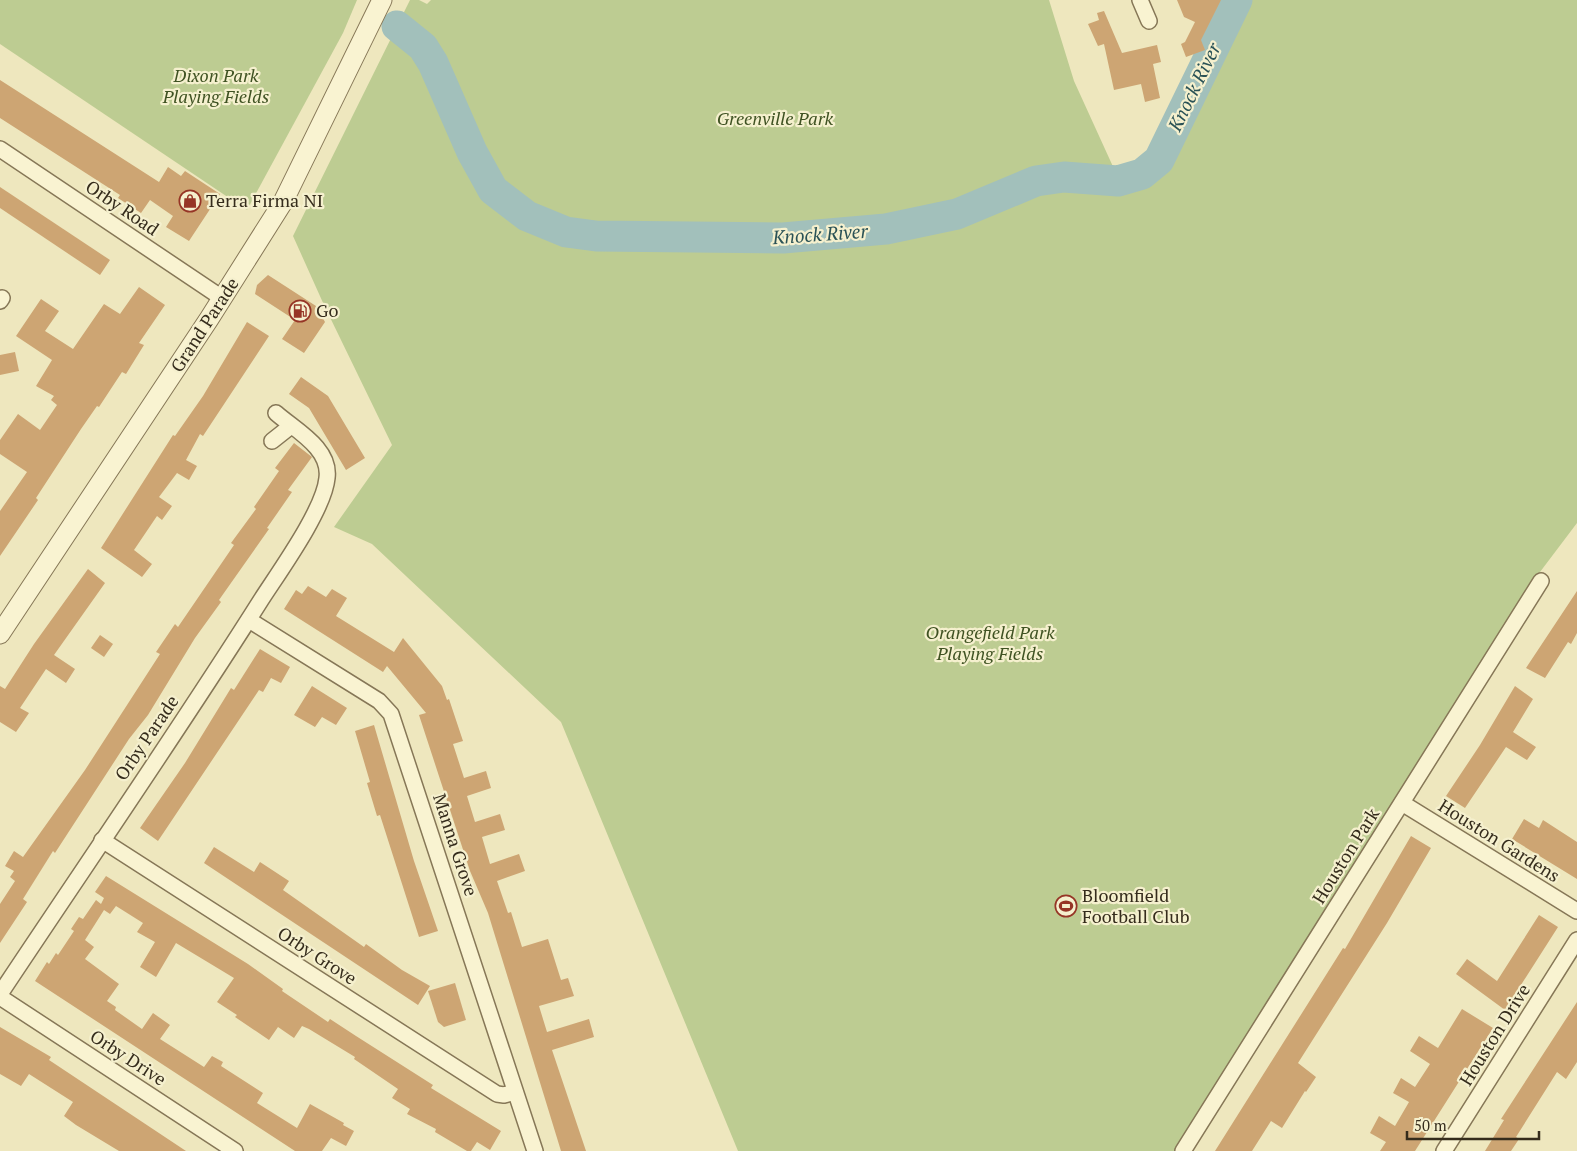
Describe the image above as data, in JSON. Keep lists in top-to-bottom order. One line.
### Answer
{"streets":{"street":["Orby Road","Grand Parade","Orby Parade","Houston Gardens","Manna Grove","Houston Park","Orby Grove","Houston Drive","Orby Drive"]},"crossings":[["Orby Road","Grand Parade"],["Orby Parade","Manna Grove"],["Orby Parade","Orby Grove"],["Orby Parade","Orby Drive"],["Houston Gardens","Houston Park"],["Manna Grove","Orby Grove"]],"water":["Knock River"],"parks":["Dixon Park Playing Fields","Greenville Park","Orangefield Park Playing Fields"],"places":{"shop":["Terra Firma NI"],"fuel station":["Go"],"sports":["Bloomfield Football Club"]},"scale_bar":"50 m"}
